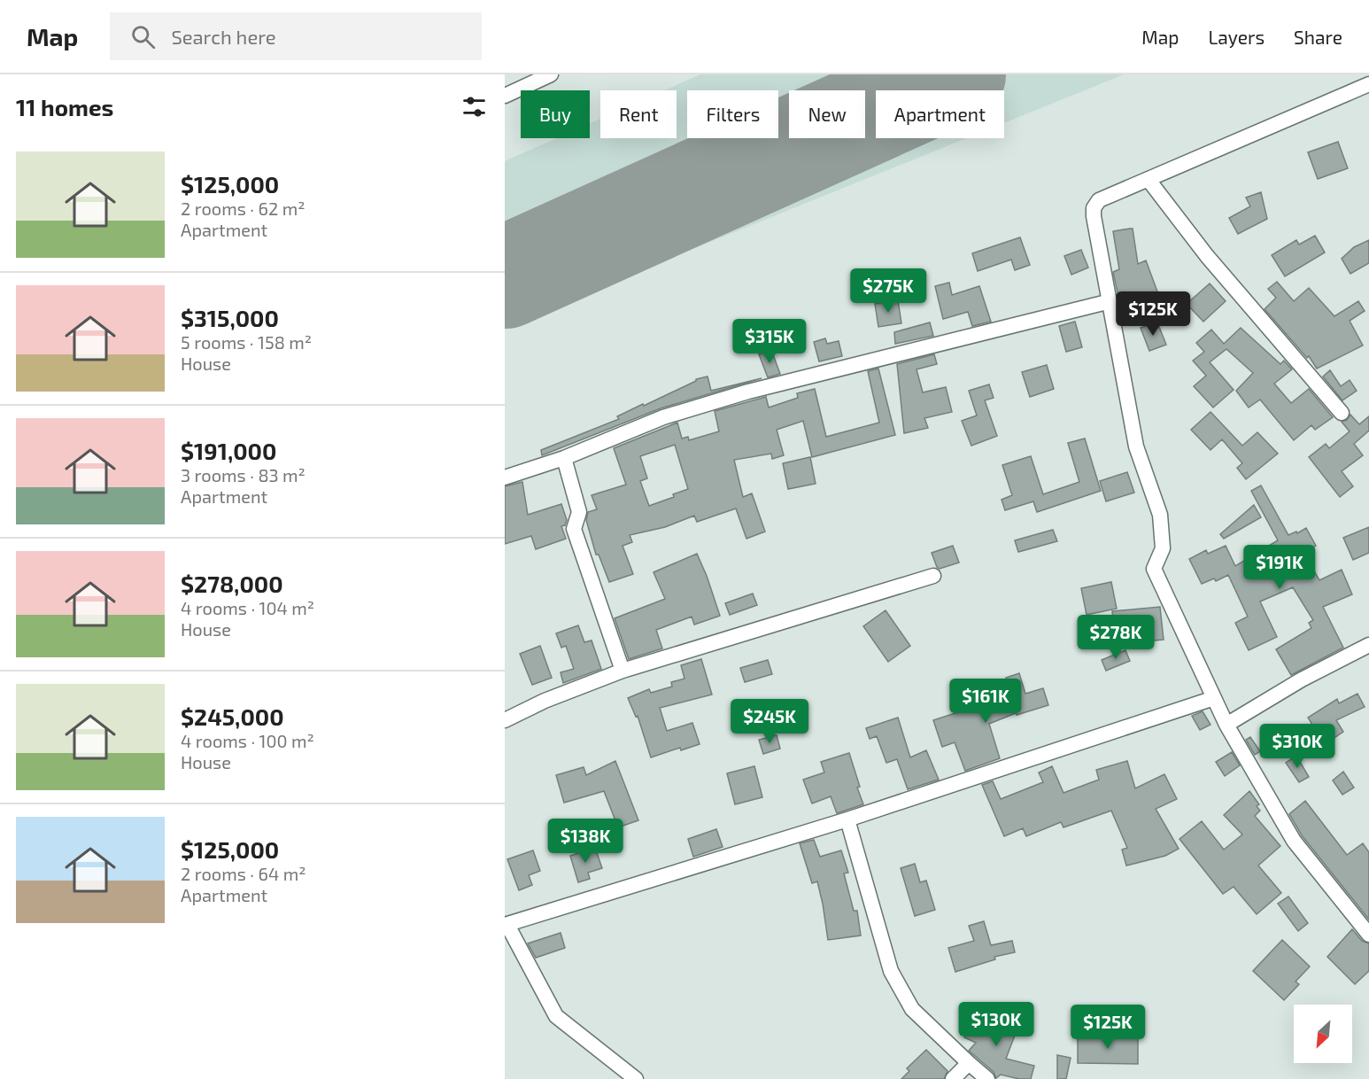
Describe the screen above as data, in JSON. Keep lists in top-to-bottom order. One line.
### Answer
{"north":"bottom left","page":{"header":"Map","search":"Search here","nav":["Map","Layers","Share"],"heading":"11 homes","chip":["Buy","Rent","Filters","New","Apartment"],"list":[{"name":"$125,000","note":"2 rooms · 62 m² · Apartment"},{"name":"$315,000","note":"5 rooms · 158 m² · House"},{"name":"$191,000","note":"3 rooms · 83 m² · Apartment"},{"name":"$278,000","note":"4 rooms · 104 m² · House"},{"name":"$245,000","note":"4 rooms · 100 m² · House"},{"name":"$125,000","note":"2 rooms · 64 m² · Apartment"}],"price":["$275K","$125K","$315K","$191K","$278K","$161K","$245K","$310K","$138K","$130K","$125K"]}}
